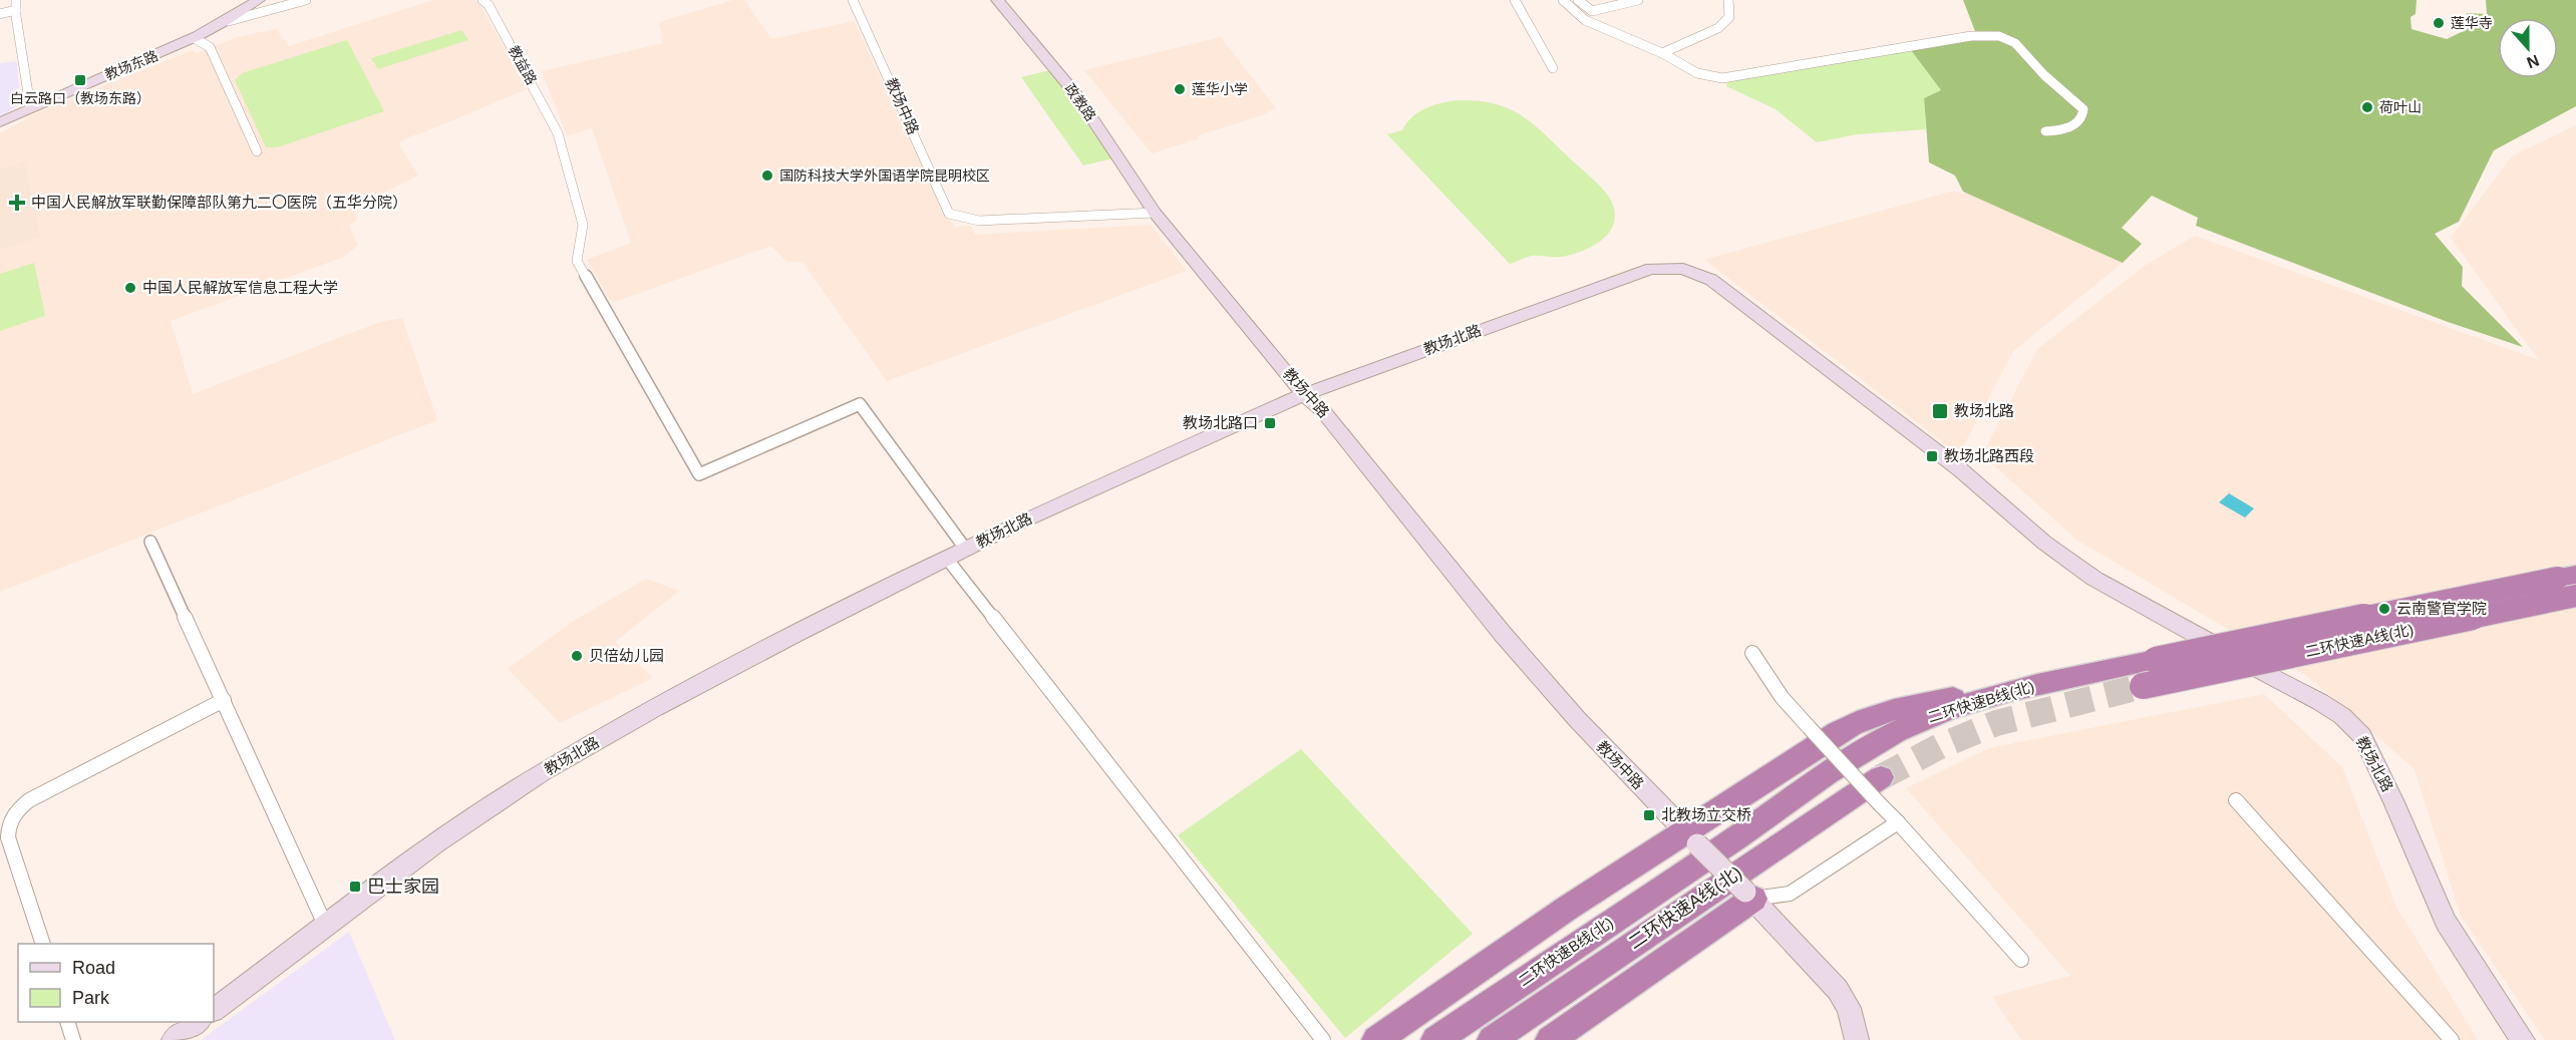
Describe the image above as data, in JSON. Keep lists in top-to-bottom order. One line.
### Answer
{"streets":{"highway":["二环快速A线(北)","二环快速B线(北)"],"street":["教场东路","教益路","政教路","教场中路","教场北路"]},"crossings":[["教益路","教场北路"],["政教路","教场中路"],["教场中路","教场北路"]],"places":{"other":["莲华寺","莲华小学","荷叶山","国防科技大学外国语学院昆明校区","中国人民解放军信息工程大学","云南警官学院","贝倍幼儿园"],"transit":["白云路口（教场东路）","教场北路","教场北路口","教场北路西段","北教场立交桥","巴士家园"],"health":["中国人民解放军联勤保障部队第九二〇医院（五华分院）"]},"legend":["Road","Park"],"north":"bottom"}
